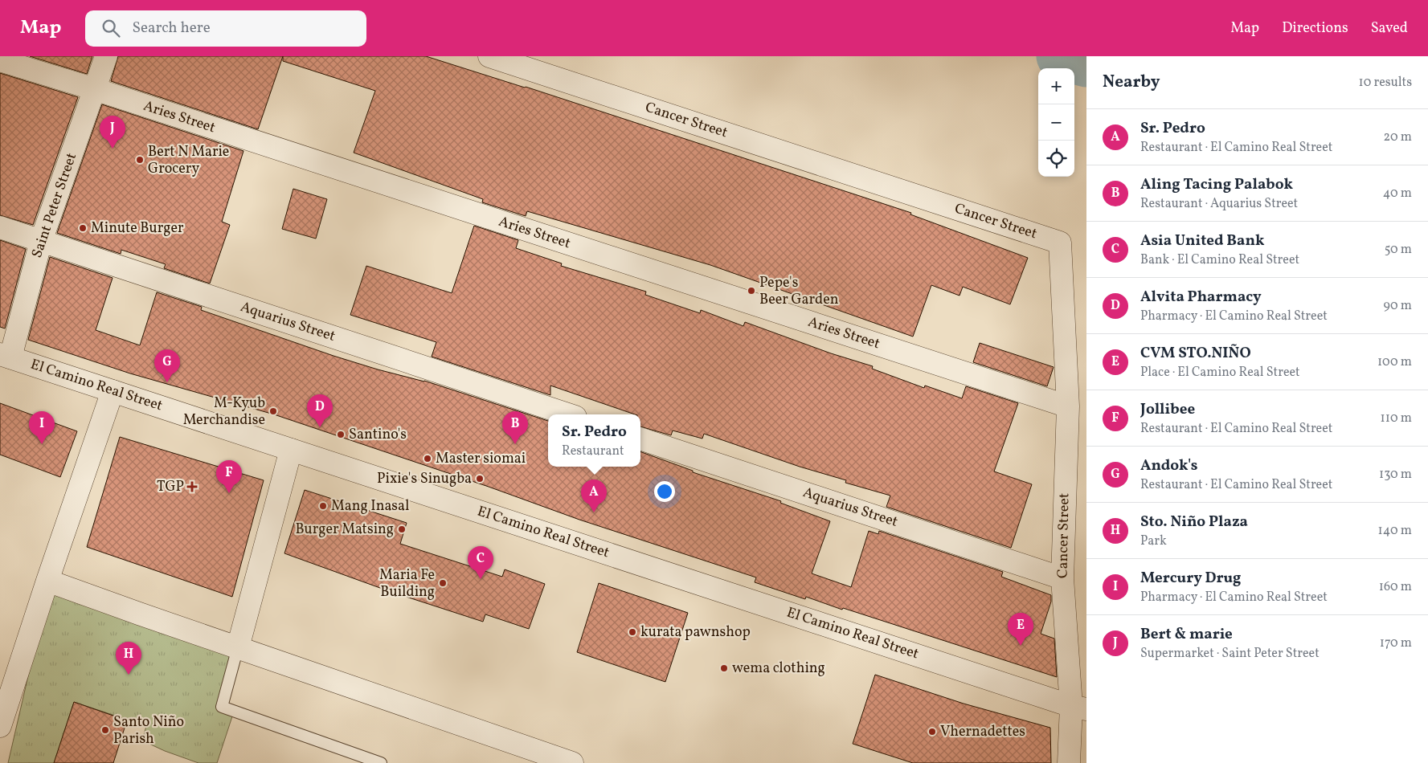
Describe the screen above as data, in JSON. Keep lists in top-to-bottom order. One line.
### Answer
{"streets":{"street":["Aries Street","Cancer Street","Saint Peter Street","Aquarius Street","El Camino Real Street"]},"crossings":[["Aries Street","Cancer Street"],["Aries Street","Saint Peter Street"],["Cancer Street","Aquarius Street"],["Cancer Street","El Camino Real Street"],["Saint Peter Street","Aquarius Street"],["Saint Peter Street","El Camino Real Street"]],"places":{"other":["Bert N Marie Grocery","Minute Burger","Pepe's Beer Garden","M-Kyub Merchandise","Santino's","Master siomai","Pixie's Sinugba","Mang Inasal","Burger Matsing","Maria Fe Building","kurata pawnshop","wema clothing","Santo Niño Parish","Vhernadettes"],"health":["TGP"]},"page":{"header":"Map","search":"Search here","nav":["Map","Directions","Saved"],"heading":["Nearby","10 results"],"map_buttons":["+","−"],"list":[{"mark":"A","name":"Sr. Pedro","note":"Restaurant · El Camino Real Street","value":"20 m"},{"mark":"B","name":"Aling Tacing Palabok","note":"Restaurant · Aquarius Street","value":"40 m"},{"mark":"C","name":"Asia United Bank","note":"Bank · El Camino Real Street","value":"50 m"},{"mark":"D","name":"Alvita Pharmacy","note":"Pharmacy · El Camino Real Street","value":"90 m"},{"mark":"E","name":"CVM STO.NIÑO","note":"Place · El Camino Real Street","value":"100 m"},{"mark":"F","name":"Jollibee","note":"Restaurant · El Camino Real Street","value":"110 m"},{"mark":"G","name":"Andok's","note":"Restaurant · El Camino Real Street","value":"130 m"},{"mark":"H","name":"Sto. Niño Plaza","note":"Park","value":"140 m"},{"mark":"I","name":"Mercury Drug","note":"Pharmacy · El Camino Real Street","value":"160 m"},{"mark":"J","name":"Bert & marie","note":"Supermarket · Saint Peter Street","value":"170 m"}],"pins":["J","G","D","B","I","F","A","C","E","H"],"popup":["Sr. Pedro","Restaurant"]}}
